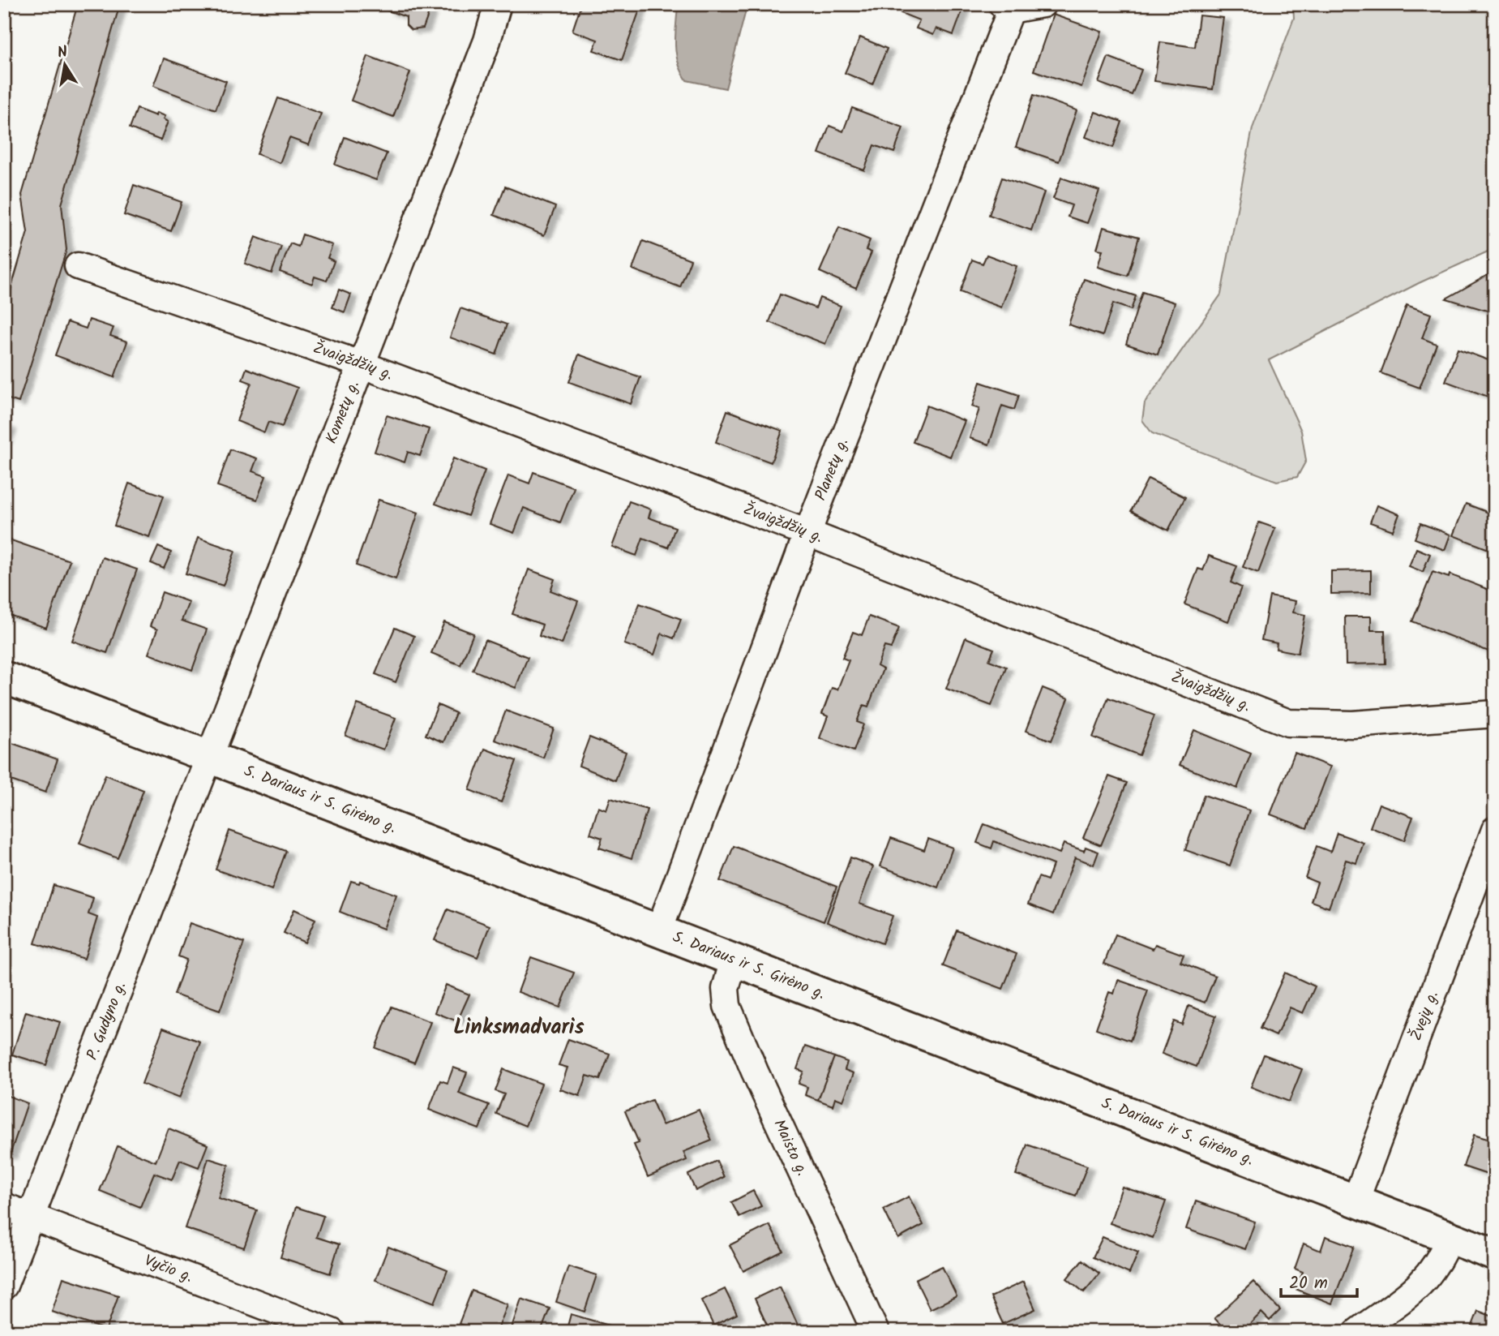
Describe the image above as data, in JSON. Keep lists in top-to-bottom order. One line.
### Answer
{"streets":{"street":["Žvaigždžių g.","Kometų g.","Planetų g.","S. Dariaus ir S. Girėno g.","Žvejų g.","P. Gudyno g.","Maisto g.","Vyčio g."]},"crossings":[["Žvaigždžių g.","Kometų g."],["Žvaigždžių g.","Planetų g."],["Kometų g.","S. Dariaus ir S. Girėno g."],["Kometų g.","P. Gudyno g."],["Planetų g.","S. Dariaus ir S. Girėno g."],["S. Dariaus ir S. Girėno g.","Žvejų g."],["S. Dariaus ir S. Girėno g.","P. Gudyno g."],["S. Dariaus ir S. Girėno g.","Maisto g."],["P. Gudyno g.","Vyčio g."]],"districts":["Linksmadvaris"],"scale_bar":"20 m","north":"top"}
